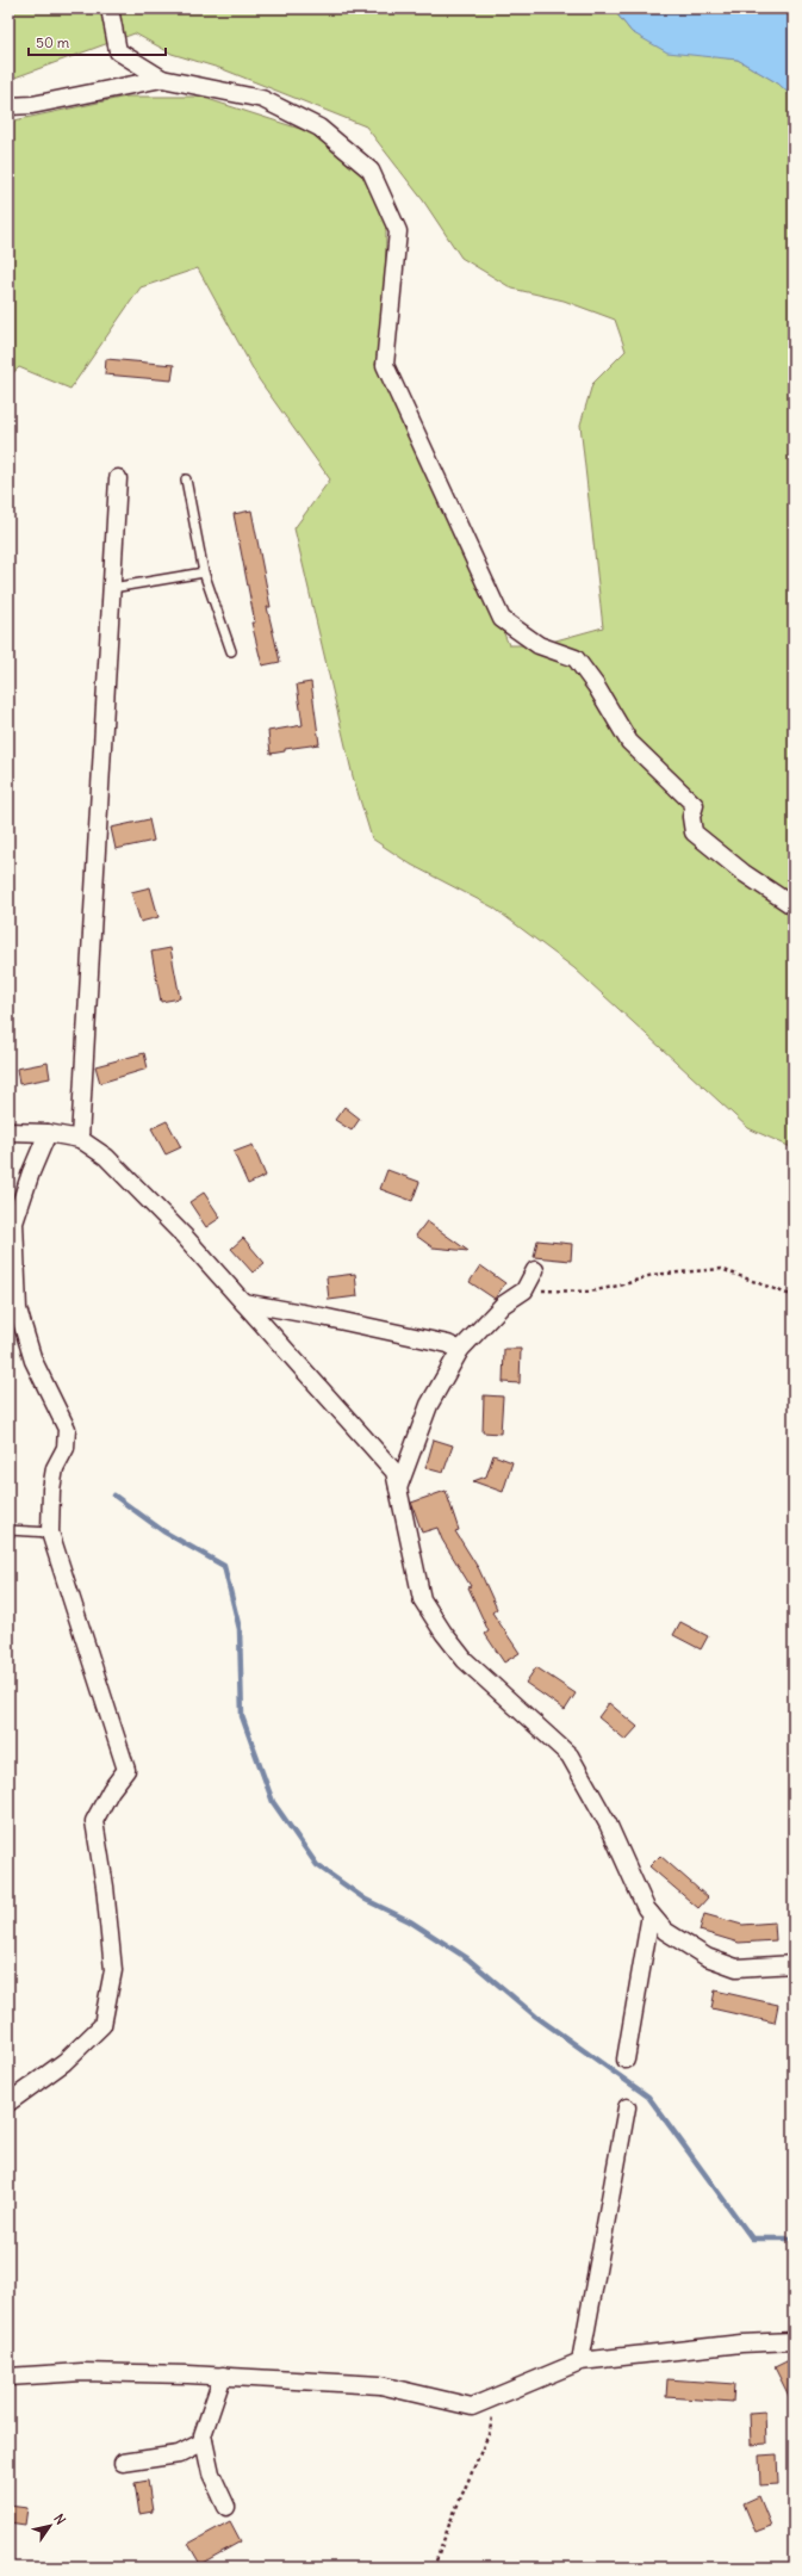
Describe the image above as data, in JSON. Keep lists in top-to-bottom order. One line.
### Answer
{"scale_bar":"50 m","north":"top right"}
